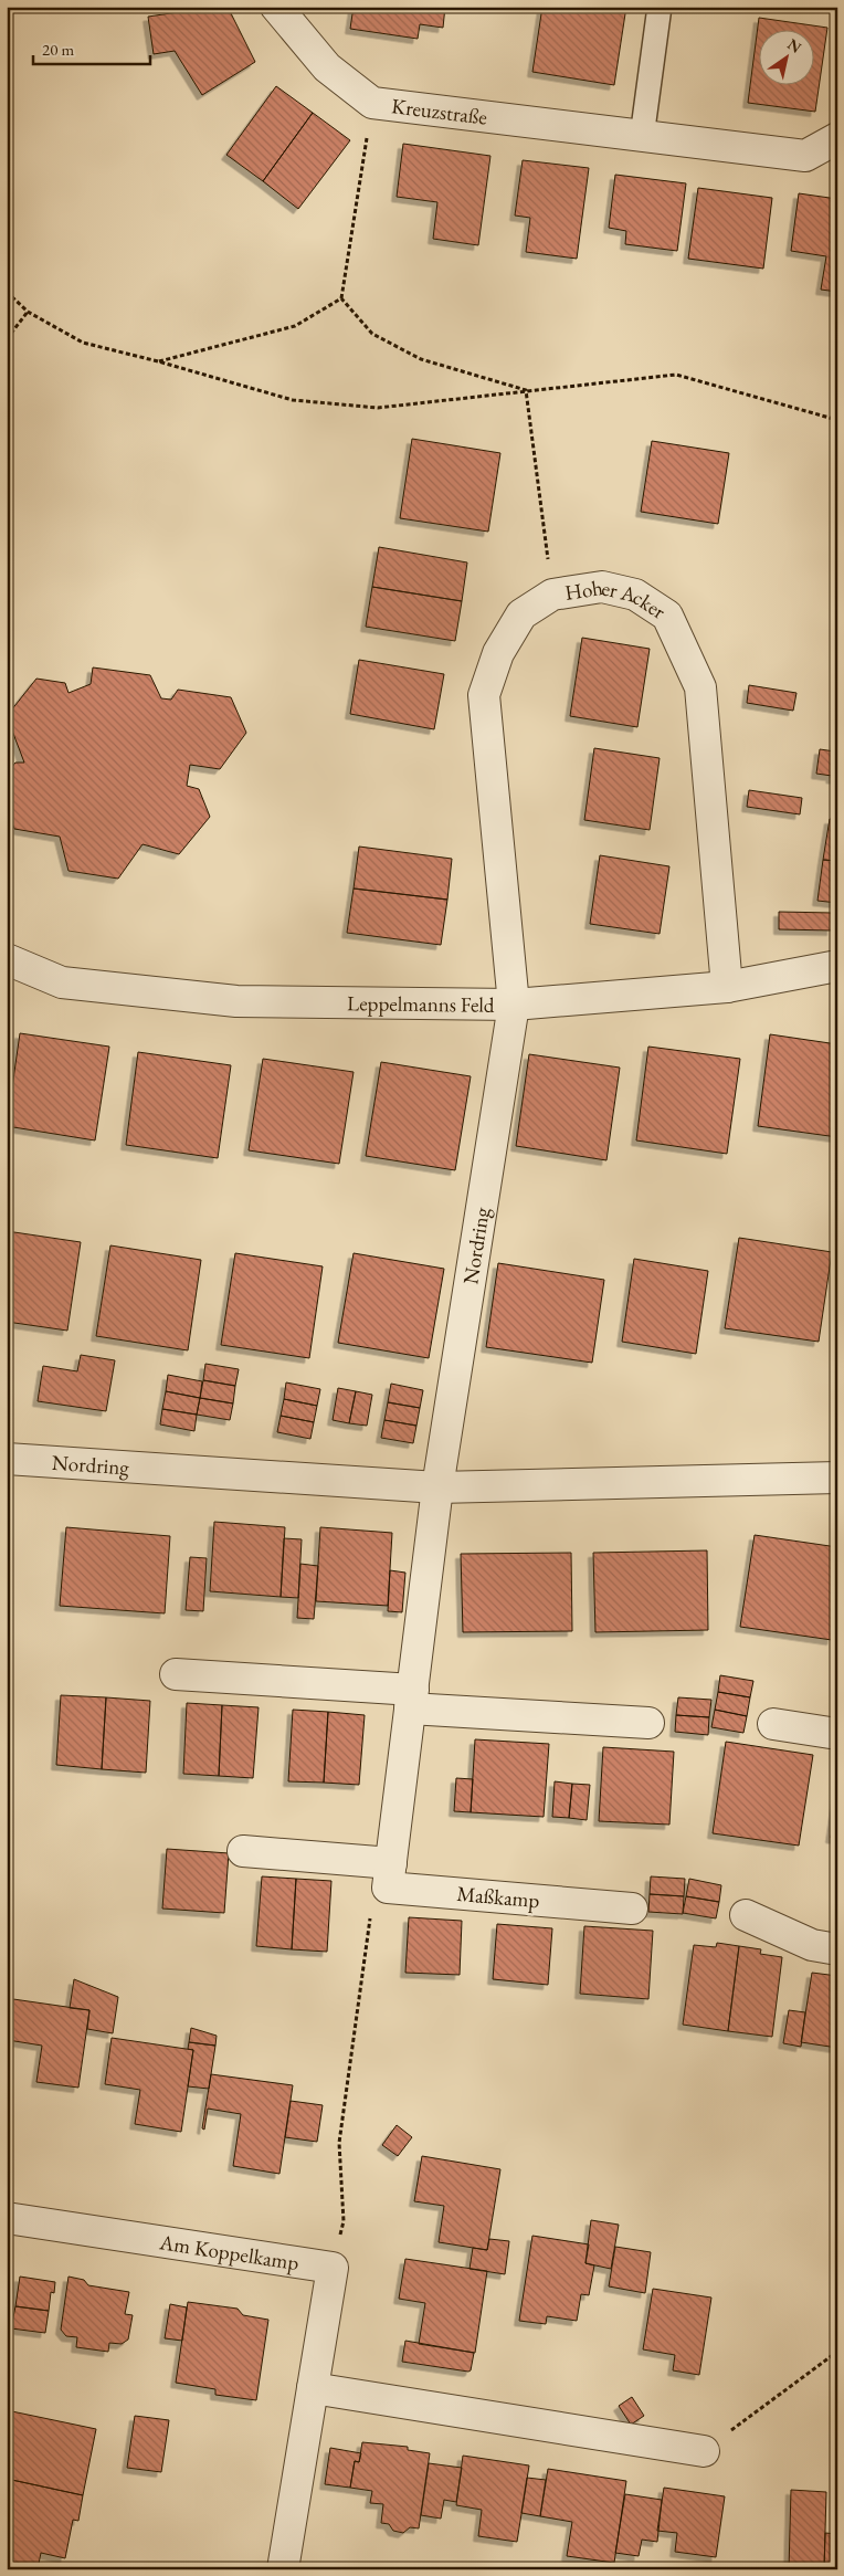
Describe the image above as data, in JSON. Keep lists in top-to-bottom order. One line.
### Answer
{"streets":{"street":["Kreuzstraße","Hoher Acker","Leppelmanns Feld","Nordring","Maßkamp","Am Koppelkamp"]},"crossings":[["Hoher Acker","Leppelmanns Feld"],["Hoher Acker","Nordring"],["Leppelmanns Feld","Nordring"]],"scale_bar":"20 m","north":"top right"}
